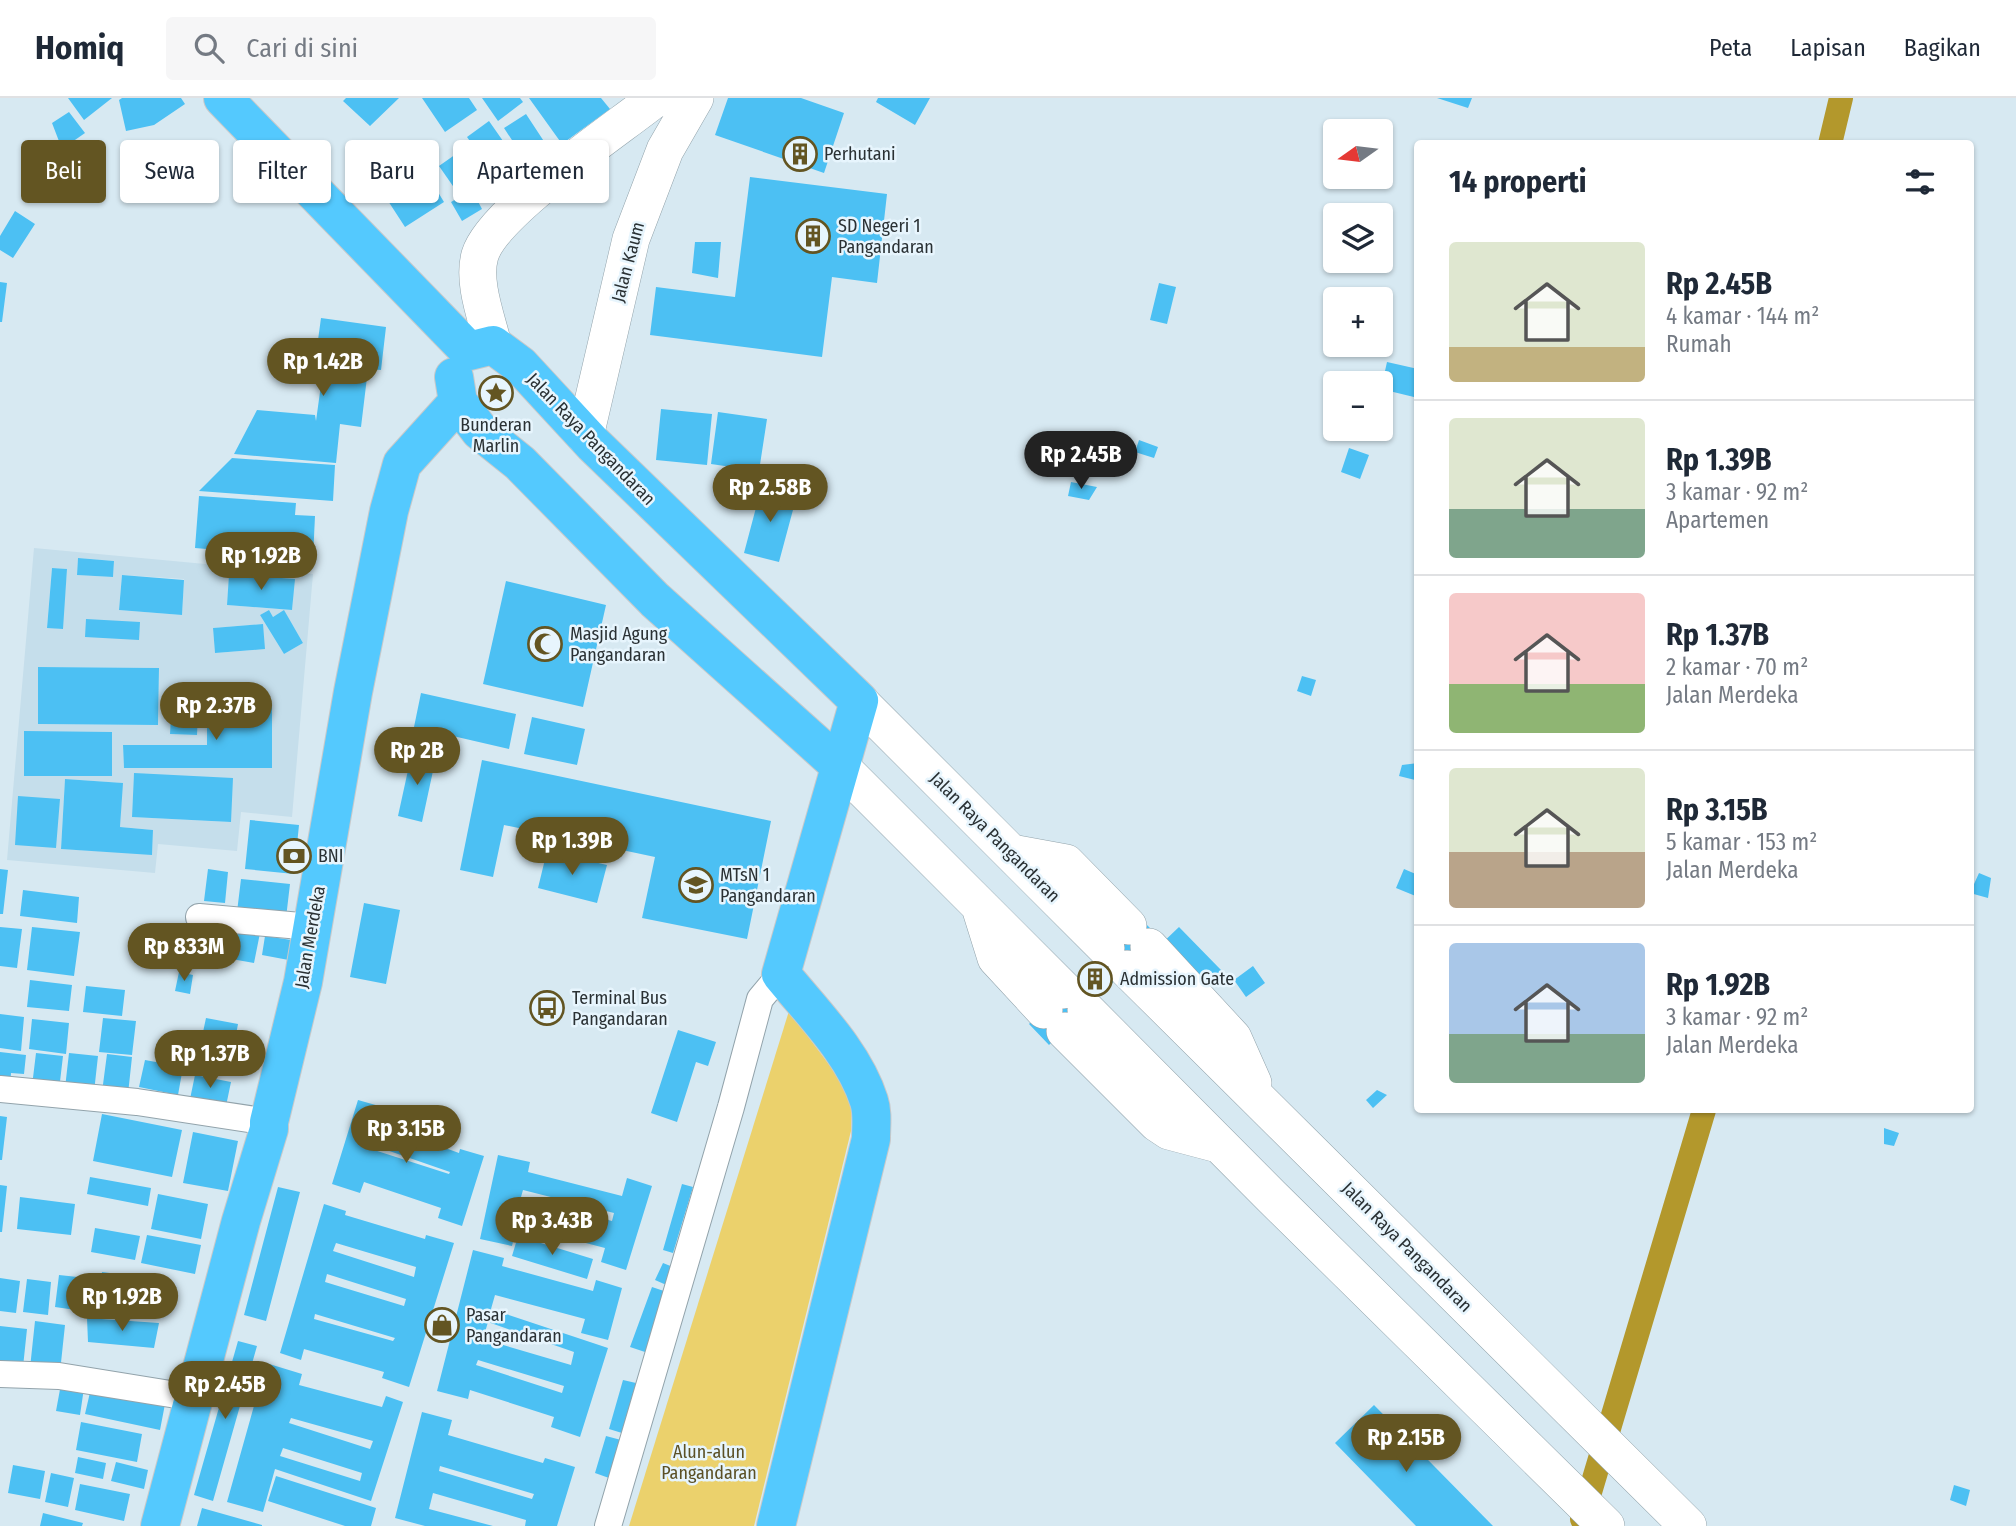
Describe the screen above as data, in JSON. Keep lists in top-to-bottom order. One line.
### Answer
{"streets":{"highway":["Jalan Raya Pangandaran","Jalan Merdeka"],"street":["Jalan Kaum"]},"crossings":[["Jalan Kaum","Jalan Raya Pangandaran"]],"parks":["Alun-alun Pangandaran"],"places":{"building":["Perhutani","SD Negeri 1 Pangandaran","Admission Gate"],"place":["Bunderan Marlin"],"mosque":["Masjid Agung Pangandaran"],"bank":["BNI"],"school or university":["MTsN 1 Pangandaran"],"bus stop":["Terminal Bus Pangandaran"],"shop":["Pasar Pangandaran"]},"north":"left","page":{"header":"Homiq","search":"Cari di sini","nav":["Peta","Lapisan","Bagikan"],"map_buttons":["+","−"],"chip":["Beli","Sewa","Filter","Baru","Apartemen"],"heading":"14 properti","list":[{"name":"Rp 2.45B","note":"4 kamar · 144 m² · Rumah"},{"name":"Rp 1.39B","note":"3 kamar · 92 m² · Apartemen"},{"name":"Rp 1.37B","note":"2 kamar · 70 m² · Jalan Merdeka"},{"name":"Rp 3.15B","note":"5 kamar · 153 m² · Jalan Merdeka"},{"name":"Rp 1.92B","note":"3 kamar · 92 m² · Jalan Merdeka"}],"price":["Rp 1.42B","Rp 2.45B","Rp 2.58B","Rp 1.92B","Rp 2.37B","Rp 2B","Rp 1.39B","Rp 833M","Rp 1.37B","Rp 3.15B","Rp 3.43B","Rp 1.92B","Rp 2.45B","Rp 2.15B"]}}
